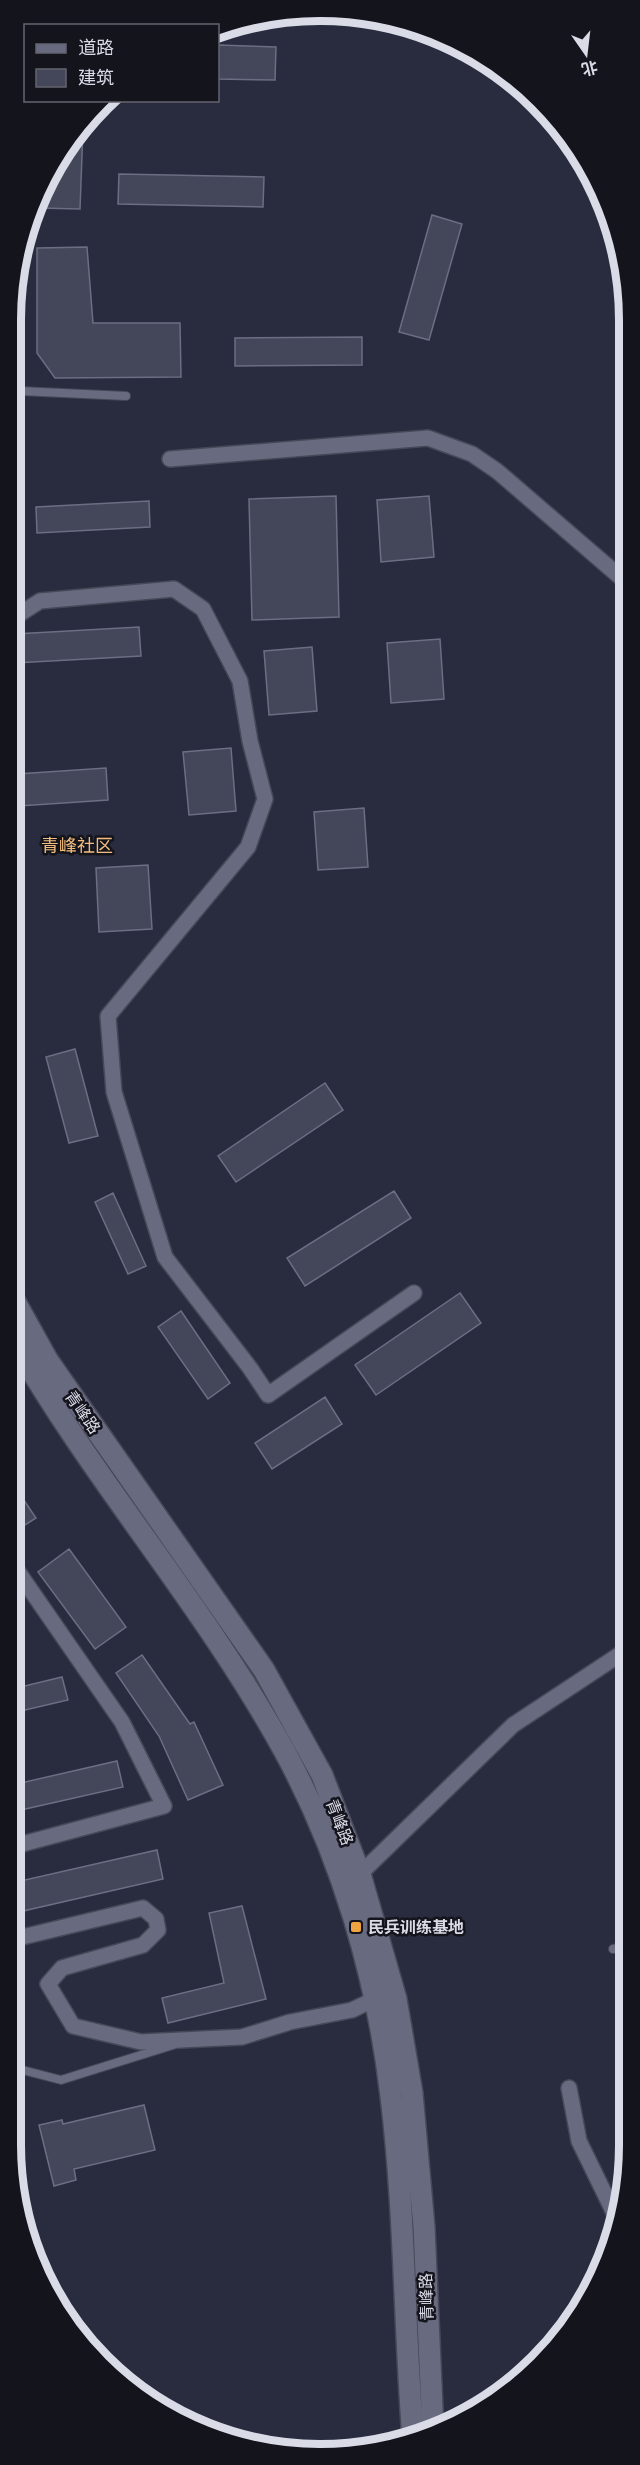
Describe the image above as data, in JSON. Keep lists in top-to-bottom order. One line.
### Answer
{"streets":{"main road":["青峰路"]},"districts":["青峰社区"],"places":{"transit":["民兵训练基地"]},"legend":["道路","建筑"],"north":"bottom"}
